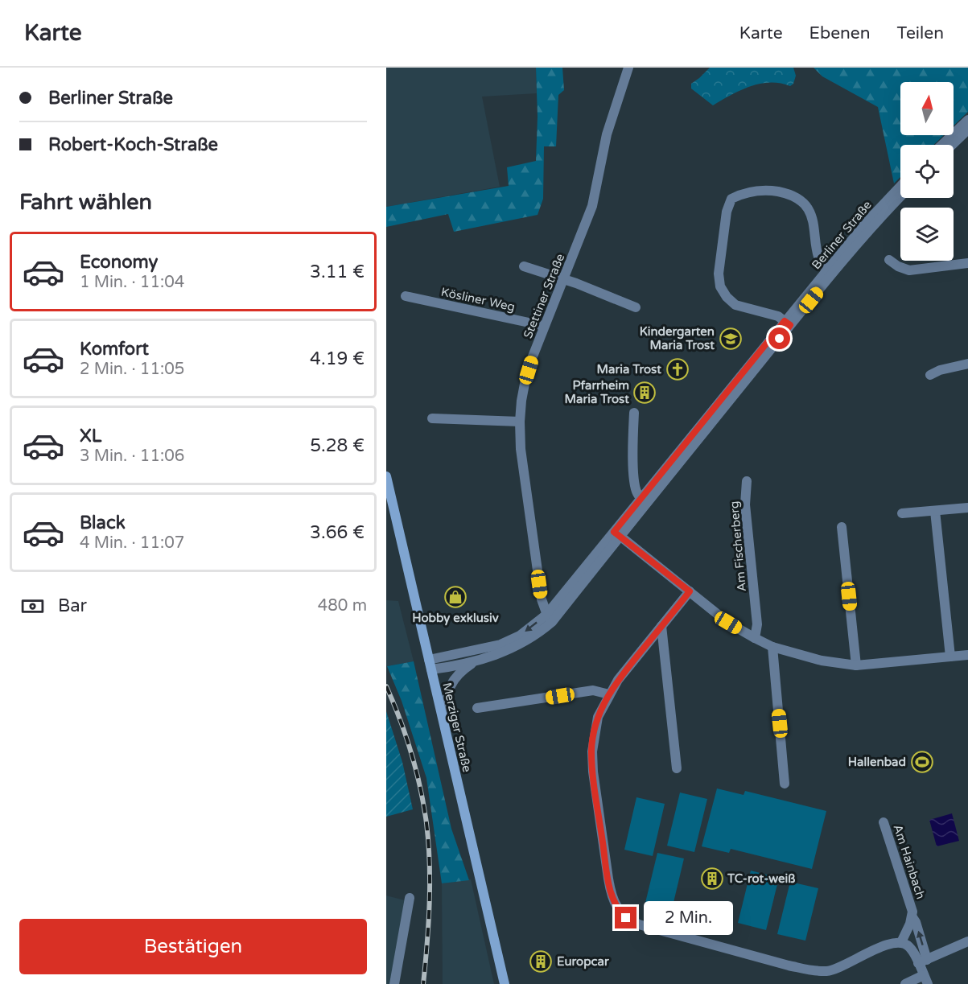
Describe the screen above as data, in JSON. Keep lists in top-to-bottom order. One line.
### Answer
{"streets":{"main road":["Merziger Straße"],"street":["Berliner Straße","Stettiner Straße","Kösliner Weg","Am Fischerberg","Am Hainbach"]},"crossings":[["Berliner Straße","Stettiner Straße"],["Berliner Straße","Merziger Straße"],["Stettiner Straße","Kösliner Weg"]],"places":{"school or university":["Kindergarten Maria Trost"],"church":["Maria Trost"],"building":["Pfarrheim Maria Trost","TC-rot-weiß","Europcar"],"shop":["Hobby exklusiv"],"sports":["Hallenbad"]},"north":"top","page":{"header":"Karte","nav":["Karte","Ebenen","Teilen"],"banner":["Berliner Straße","Robert-Koch-Straße"],"heading":"Fahrt wählen","list":[{"name":"Economy","note":"1 Min. · 11:04","value":"3.11 €"},{"name":"Komfort","note":"2 Min. · 11:05","value":"4.19 €"},{"name":"XL","note":"3 Min. · 11:06","value":"5.28 €"},{"name":"Black","note":"4 Min. · 11:07","value":"3.66 €"}],"pay":["Bar","480 m"],"bubble":"2 Min.","buttons":"Bestätigen"}}
